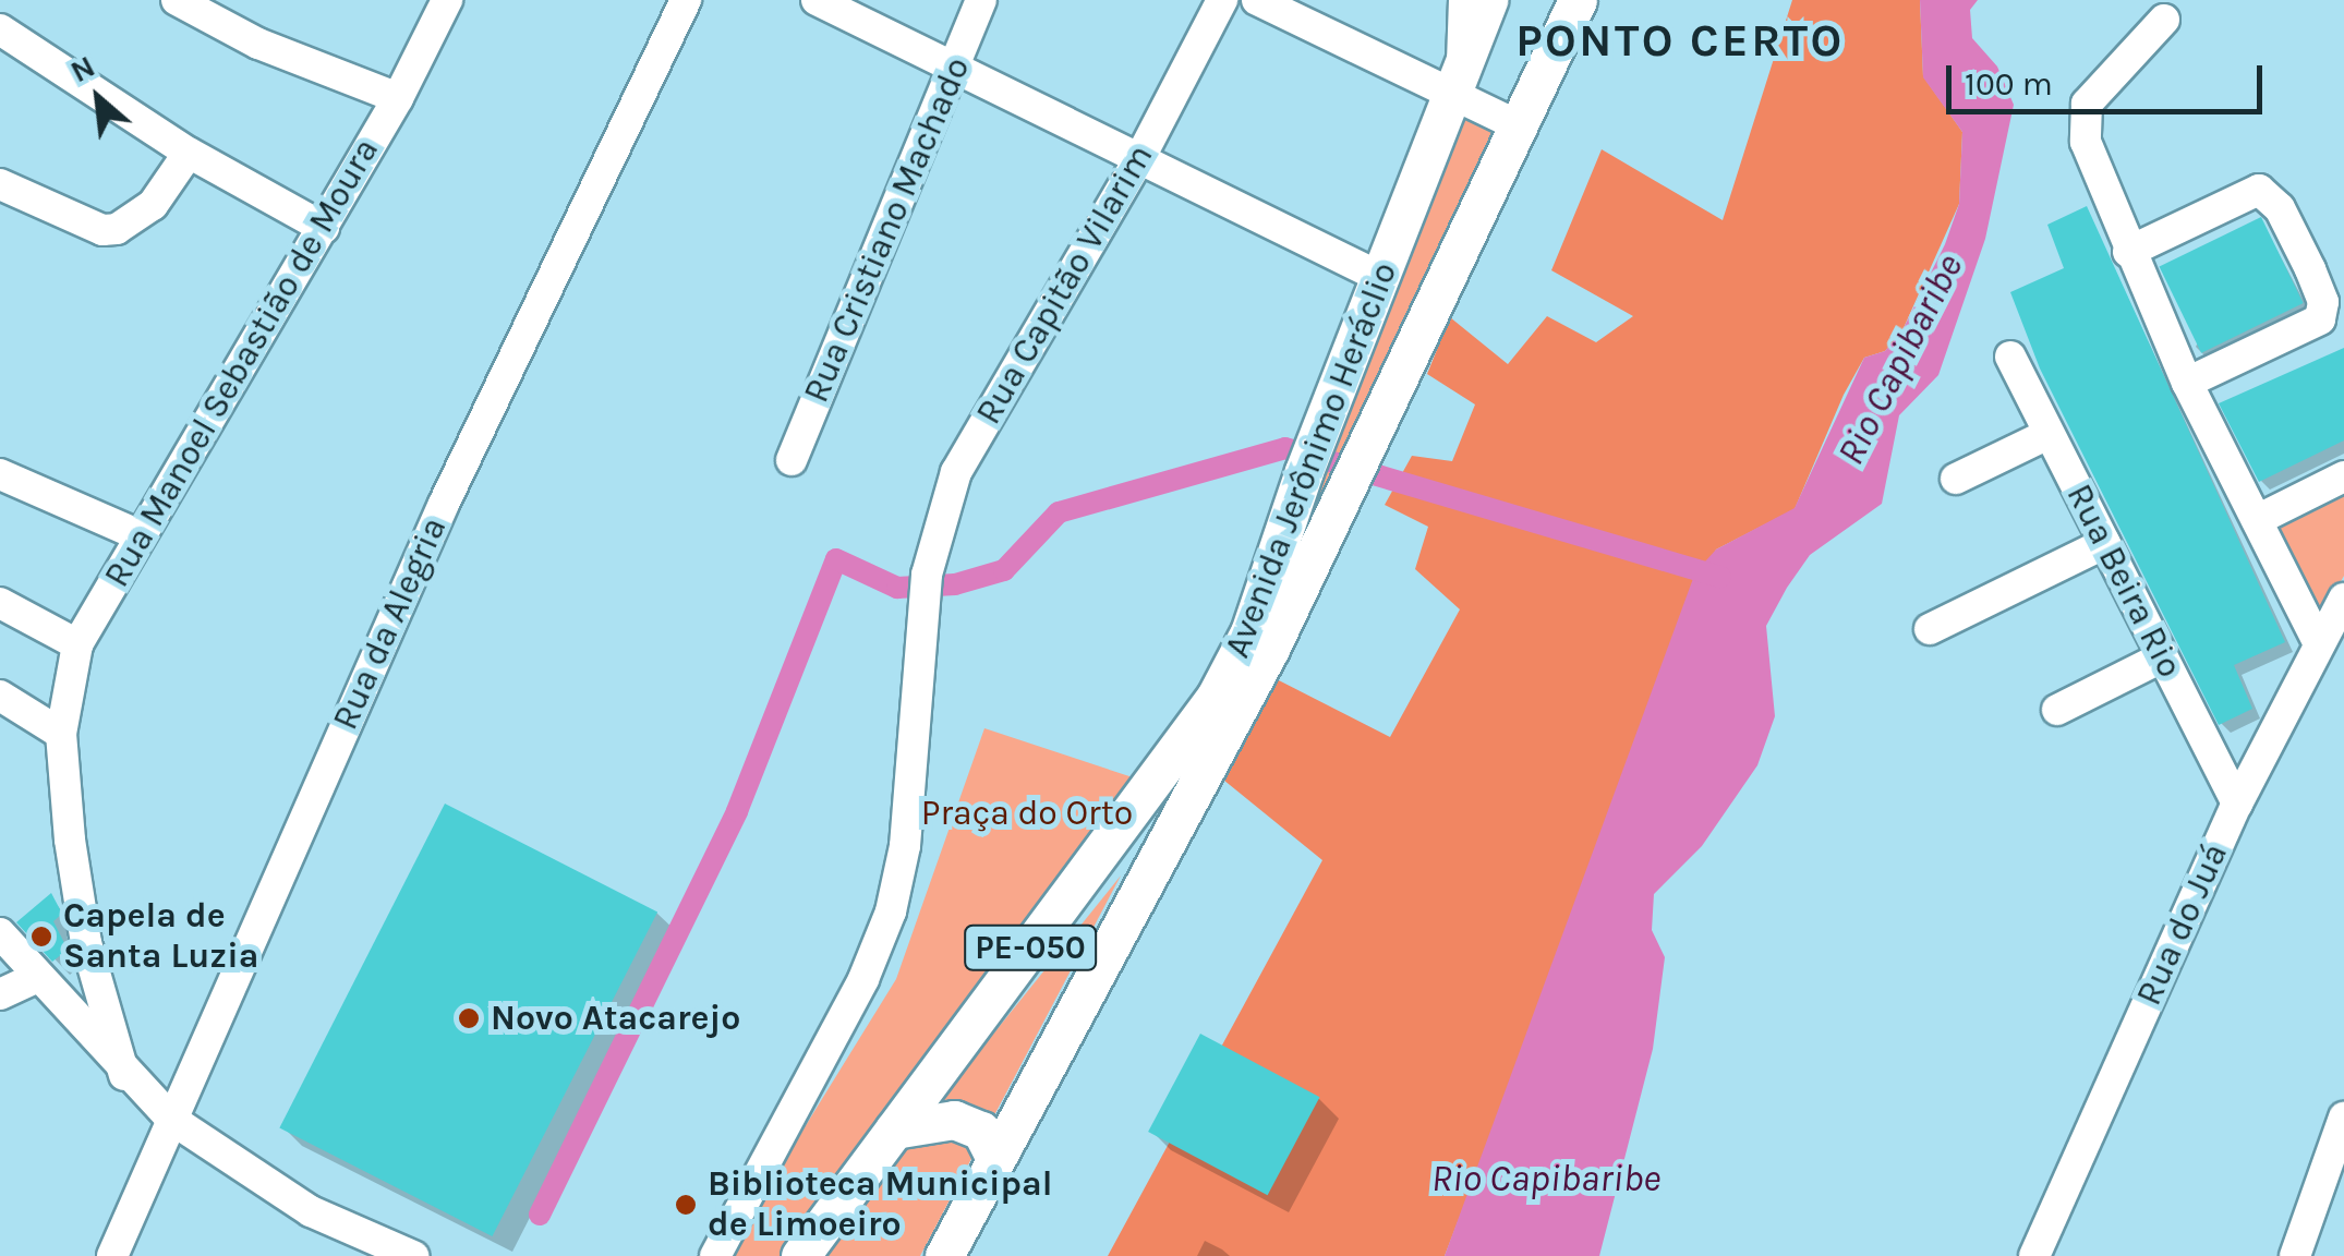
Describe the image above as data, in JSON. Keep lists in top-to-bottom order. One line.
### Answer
{"streets":{"main road":["Avenida Jerônimo Heráclio","PE-050"],"street":["Rua Cristiano Machado","Rua Capitão Vilarim","Rua Manoel Sebastião de Moura","Rua Beira Rio","Rua da Alegria","Rua do Juá"]},"crossings":[["Rua Beira Rio","Rua do Juá"]],"districts":["PONTO CERTO"],"water":["Rio Capibaribe"],"parks":["Praça do Orto"],"places":["Capela de Santa Luzia","Novo Atacarejo","Biblioteca Municipal de Limoeiro"],"scale_bar":"100 m","north":"top left"}
